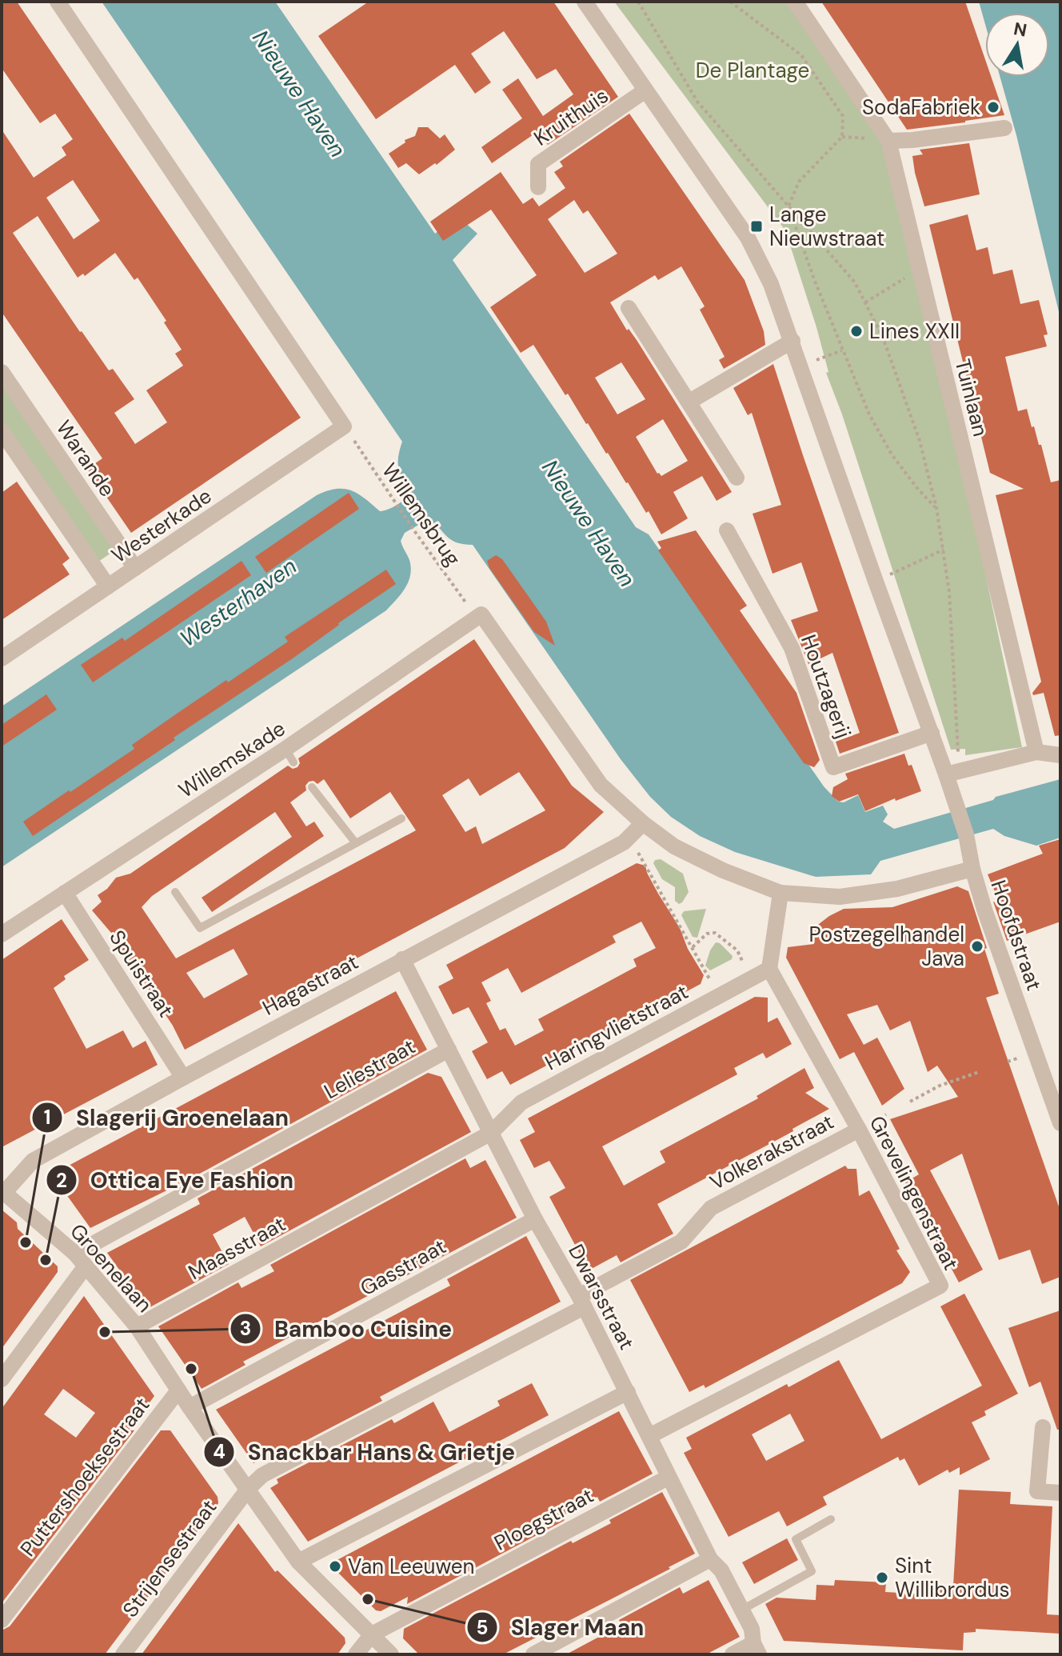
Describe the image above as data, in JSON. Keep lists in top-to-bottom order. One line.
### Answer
{"streets":{"street":["Kruithuis","Tuinlaan","Warande","Westerkade","Houtzagerij","Willemskade","Hoofdstraat","Spuistraat","Hagastraat","Haringvlietstraat","Leliestraat","Volkerakstraat","Grevelingenstraat","Maasstraat","Gasstraat","Groenelaan","Dwarsstraat","Puttershoeksestraat","Ploegstraat","Strijensestraat"],"path":["Willemsbrug"]},"crossings":[["Warande","Westerkade"],["Willemsbrug","Westerkade"],["Willemsbrug","Willemskade"],["Willemskade","Spuistraat"],["Spuistraat","Hagastraat"],["Hagastraat","Groenelaan"],["Hagastraat","Dwarsstraat"],["Haringvlietstraat","Grevelingenstraat"],["Haringvlietstraat","Maasstraat"],["Haringvlietstraat","Dwarsstraat"],["Leliestraat","Groenelaan"],["Leliestraat","Dwarsstraat"],["Volkerakstraat","Grevelingenstraat"],["Volkerakstraat","Groenelaan"],["Volkerakstraat","Dwarsstraat"],["Volkerakstraat","Strijensestraat"],["Grevelingenstraat","Dwarsstraat"],["Maasstraat","Groenelaan"],["Maasstraat","Dwarsstraat"],["Gasstraat","Groenelaan"],["Gasstraat","Dwarsstraat"],["Groenelaan","Puttershoeksestraat"],["Groenelaan","Ploegstraat"],["Groenelaan","Strijensestraat"],["Dwarsstraat","Ploegstraat"]],"water":["Nieuwe Haven","Westerhaven"],"parks":["De Plantage"],"places":{"other":["SodaFabriek","Lines XXII","Postzegelhandel Java","Slagerij Groenelaan","Ottica Eye Fashion","Bamboo Cuisine","Snackbar Hans & Grietje","Van Leeuwen","Sint Willibrordus","Slager Maan"],"transit":["Lange Nieuwstraat"]},"north":"top"}
